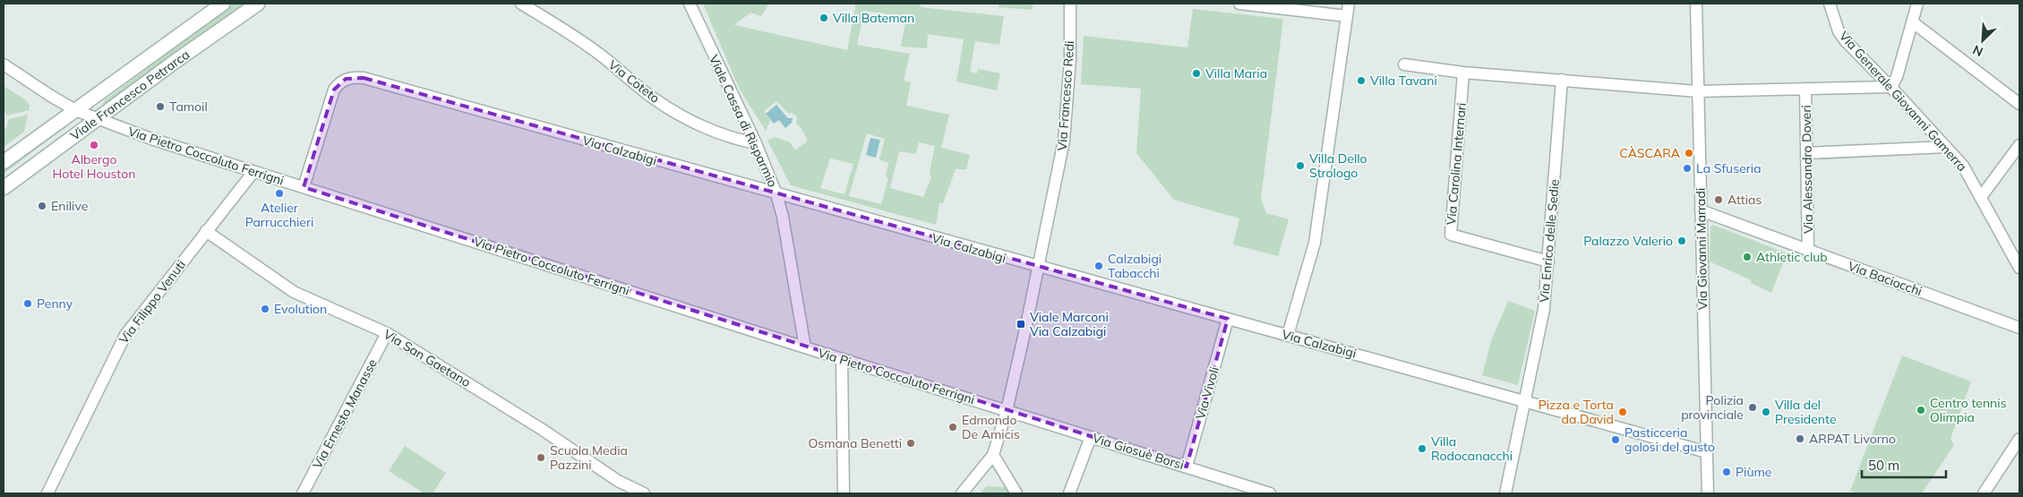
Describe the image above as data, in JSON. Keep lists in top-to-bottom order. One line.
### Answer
{"streets":{"main road":["Viale Francesco Petrarca"],"street":["Via Coteto","Via Francesco Redi","Via Generale Giovanni Gamerra","Viale Cassa di Risparmio","Via Calzabigi","Via Pietro Coccoluto Ferrigni","Via Carolina Internari","Via Alessandro Doveri","Via Enrico delle Sedie","Via Giovanni Marradi","Via Baciocchi","Via Filippo Venuti","Via San Gaetano","Via Vivoli","Via Ernesto Manasse","Via Giosuè Borsi"]},"crossings":[["Via Coteto","Viale Cassa di Risparmio"],["Viale Francesco Petrarca","Via Pietro Coccoluto Ferrigni"],["Via Francesco Redi","Via Calzabigi"],["Via Francesco Redi","Via Pietro Coccoluto Ferrigni"],["Via Francesco Redi","Via Giosuè Borsi"],["Viale Cassa di Risparmio","Via Calzabigi"],["Viale Cassa di Risparmio","Via Pietro Coccoluto Ferrigni"],["Via Calzabigi","Via Pietro Coccoluto Ferrigni"],["Via Calzabigi","Via Enrico delle Sedie"],["Via Calzabigi","Via Giovanni Marradi"],["Via Calzabigi","Via Vivoli"],["Via Pietro Coccoluto Ferrigni","Via Filippo Venuti"],["Via Pietro Coccoluto Ferrigni","Via Giosuè Borsi"],["Via Carolina Internari","Via Enrico delle Sedie"],["Via Alessandro Doveri","Via Baciocchi"],["Via Giovanni Marradi","Via Baciocchi"],["Via Filippo Venuti","Via San Gaetano"],["Via San Gaetano","Via Ernesto Manasse"],["Via Vivoli","Via Giosuè Borsi"]],"places":{"other":["Villa Bateman","Villa Maria","Villa Tavani","Tamoil","Albergo Hotel Houston","CÀSCARA","Villa Dello Strologo","La Sfuseria","Atelier Parrucchieri","Attias","Enilive","Palazzo Valerio","Athletic club","Calzabigi Tabacchi","Penny","Evolution","Polizia provinciale","Centro tennis Olimpia","Pizza e Torta da David","Villa del Presidente","Edmondo De Amicis","ARPAT Livorno","Pasticceria golosi del gusto","Osmana Benetti","Villa Rodocanacchi","Scuola Media Pazzini","Piùme"],"transit":["Viale Marconi Via Calzabigi"]},"scale_bar":"50 m","north":"bottom left"}
